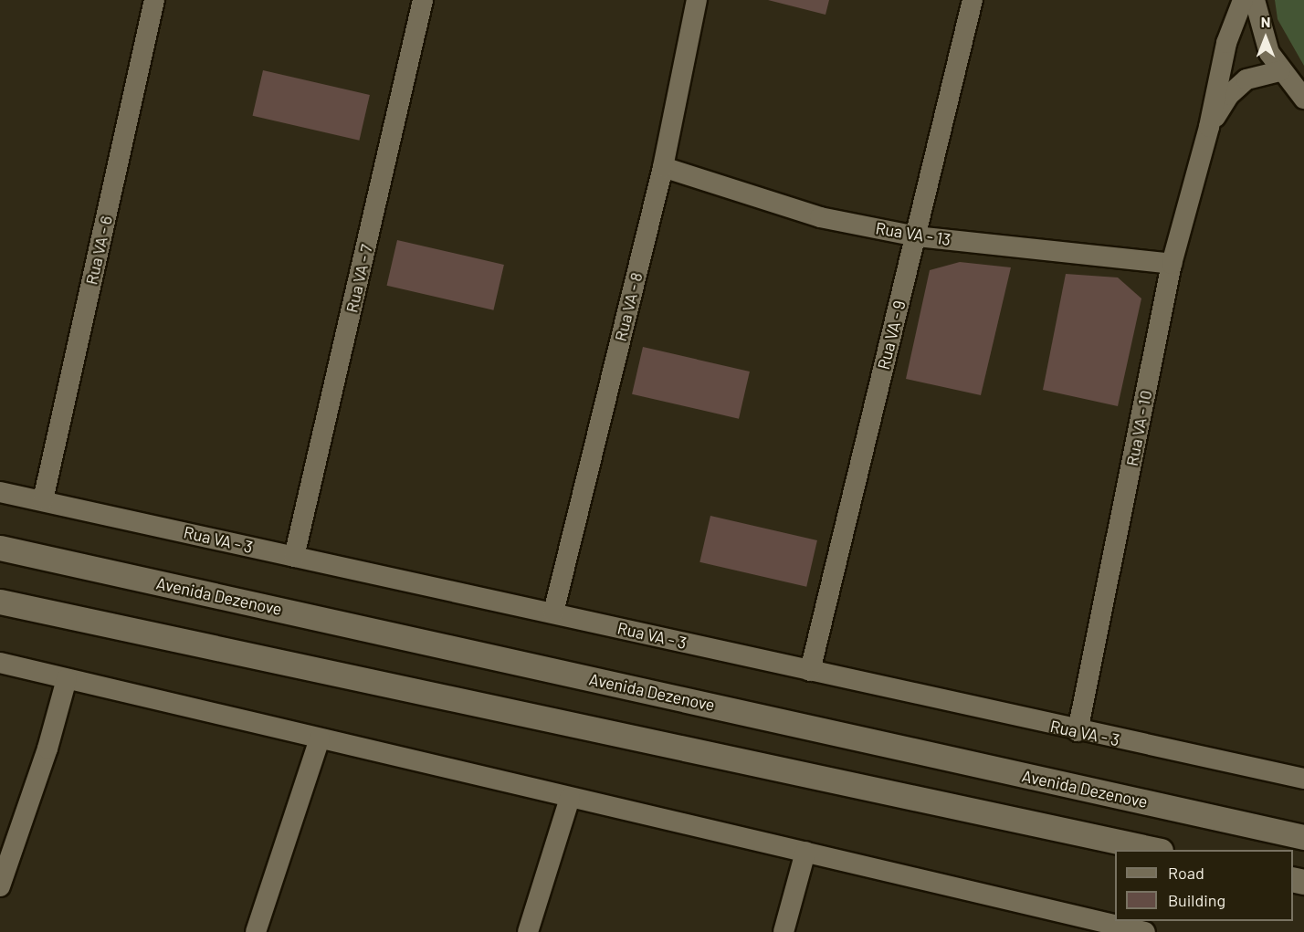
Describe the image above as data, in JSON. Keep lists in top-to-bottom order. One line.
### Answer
{"streets":{"street":["Rua VA - 13","Rua VA - 6","Rua VA - 7","Rua VA - 8","Rua VA - 9","Rua VA - 10","Rua VA - 3","Avenida Dezenove"]},"crossings":[["Rua VA - 13","Rua VA - 8"],["Rua VA - 13","Rua VA - 9"],["Rua VA - 13","Rua VA - 10"],["Rua VA - 6","Rua VA - 3"],["Rua VA - 7","Rua VA - 3"],["Rua VA - 8","Rua VA - 3"],["Rua VA - 9","Rua VA - 3"],["Rua VA - 10","Rua VA - 3"]],"legend":["Road","Building"],"north":"top"}
